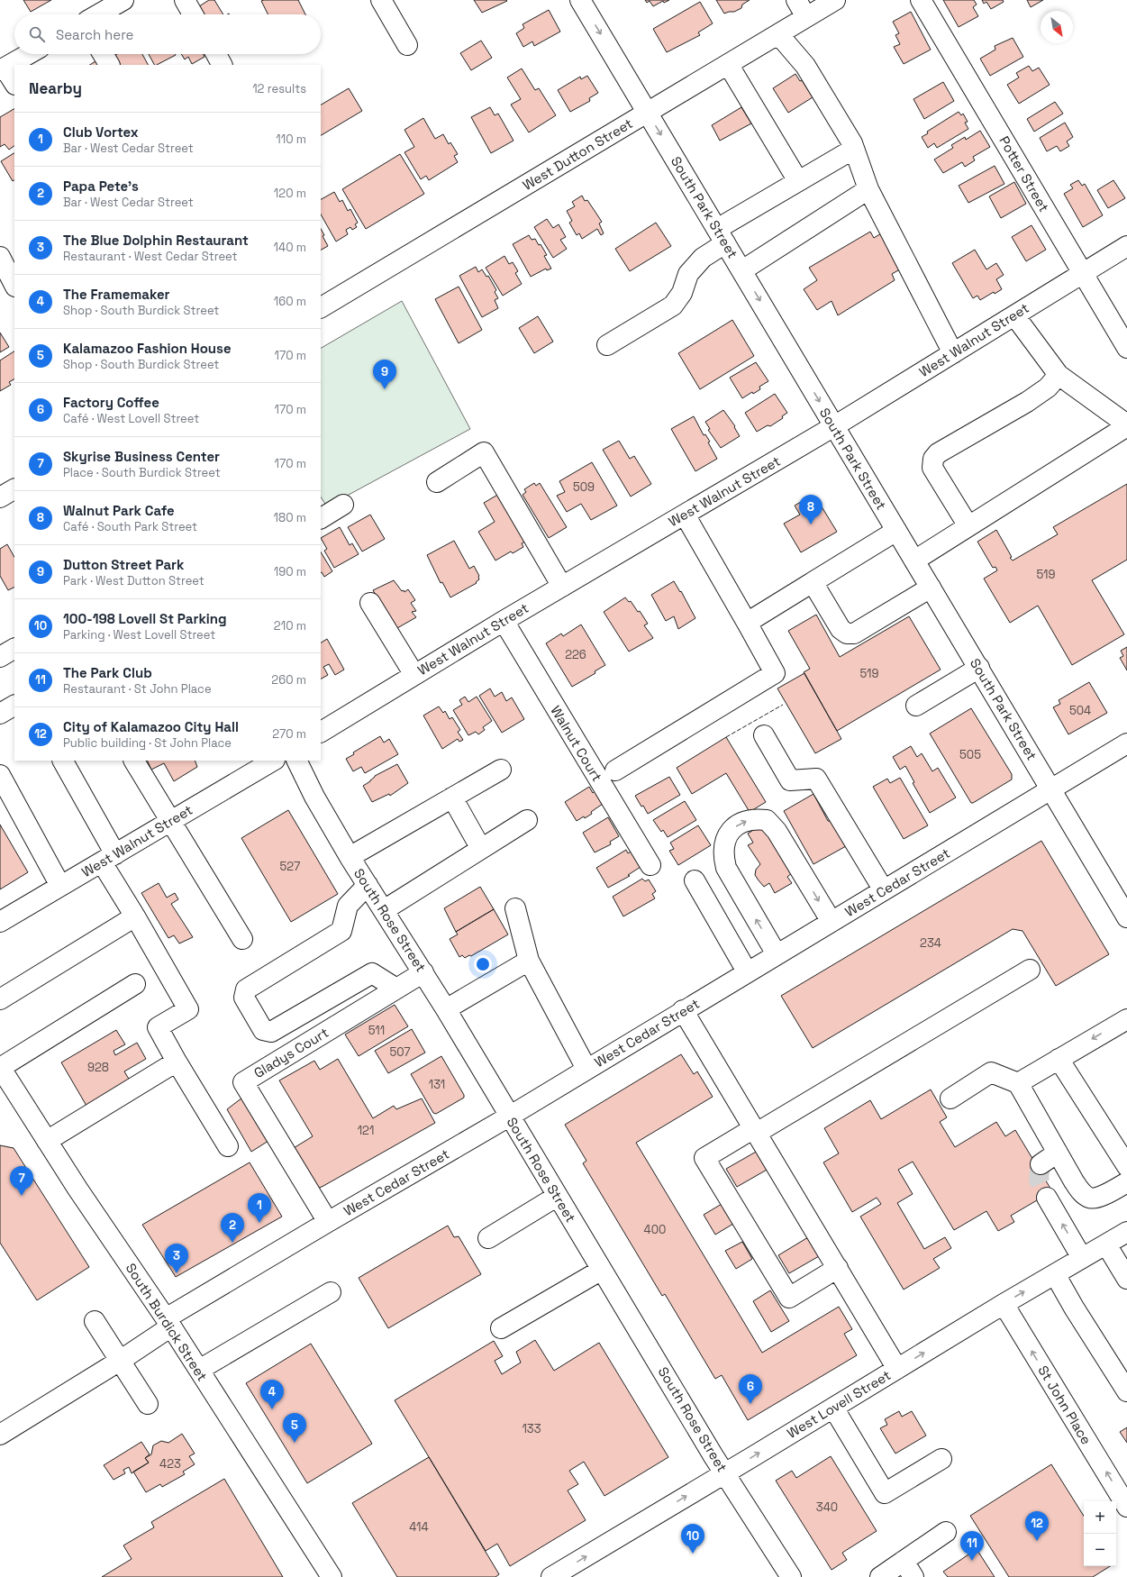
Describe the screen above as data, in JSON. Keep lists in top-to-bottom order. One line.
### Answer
{"streets":{"street":["West Dutton Street","Potter Street","South Park Street","West Walnut Street","Walnut Court","West Cedar Street","South Rose Street","Gladys Court","South Burdick Street","West Lovell Street","St John Place"]},"crossings":[["West Dutton Street","South Park Street"],["Potter Street","West Walnut Street"],["South Park Street","West Walnut Street"],["South Park Street","West Cedar Street"],["West Walnut Street","Walnut Court"],["West Cedar Street","South Rose Street"],["West Cedar Street","Gladys Court"],["West Cedar Street","South Burdick Street"],["South Rose Street","Gladys Court"],["South Rose Street","West Lovell Street"],["West Lovell Street","St John Place"]],"one_way":["West Lovell Street"],"house_numbers":["509","519","226","519","504","505","527","234","511","507","928","131","121","400","133","423","340","414"],"north":"bottom right","page":{"search":"Search here","heading":["Nearby","12 results"],"list":[{"mark":"1","name":"Club Vortex","note":"Bar · West Cedar Street","value":"110 m"},{"mark":"2","name":"Papa Pete's","note":"Bar · West Cedar Street","value":"120 m"},{"mark":"3","name":"The Blue Dolphin Restaurant","note":"Restaurant · West Cedar Street","value":"140 m"},{"mark":"4","name":"The Framemaker","note":"Shop · South Burdick Street","value":"160 m"},{"mark":"5","name":"Kalamazoo Fashion House","note":"Shop · South Burdick Street","value":"170 m"},{"mark":"6","name":"Factory Coffee","note":"Café · West Lovell Street","value":"170 m"},{"mark":"7","name":"Skyrise Business Center","note":"Place · South Burdick Street","value":"170 m"},{"mark":"8","name":"Walnut Park Cafe","note":"Café · South Park Street","value":"180 m"},{"mark":"9","name":"Dutton Street Park","note":"Park · West Dutton Street","value":"190 m"},{"mark":"10","name":"100-198 Lovell St Parking","note":"Parking · West Lovell Street","value":"210 m"},{"mark":"11","name":"The Park Club","note":"Restaurant · St John Place","value":"260 m"},{"mark":"12","name":"City of Kalamazoo City Hall","note":"Public building · St John Place","value":"270 m"}],"pins":["9","8","7","1","2","3","6","4","5","12","10","11"],"map_buttons":["+","−"]}}
